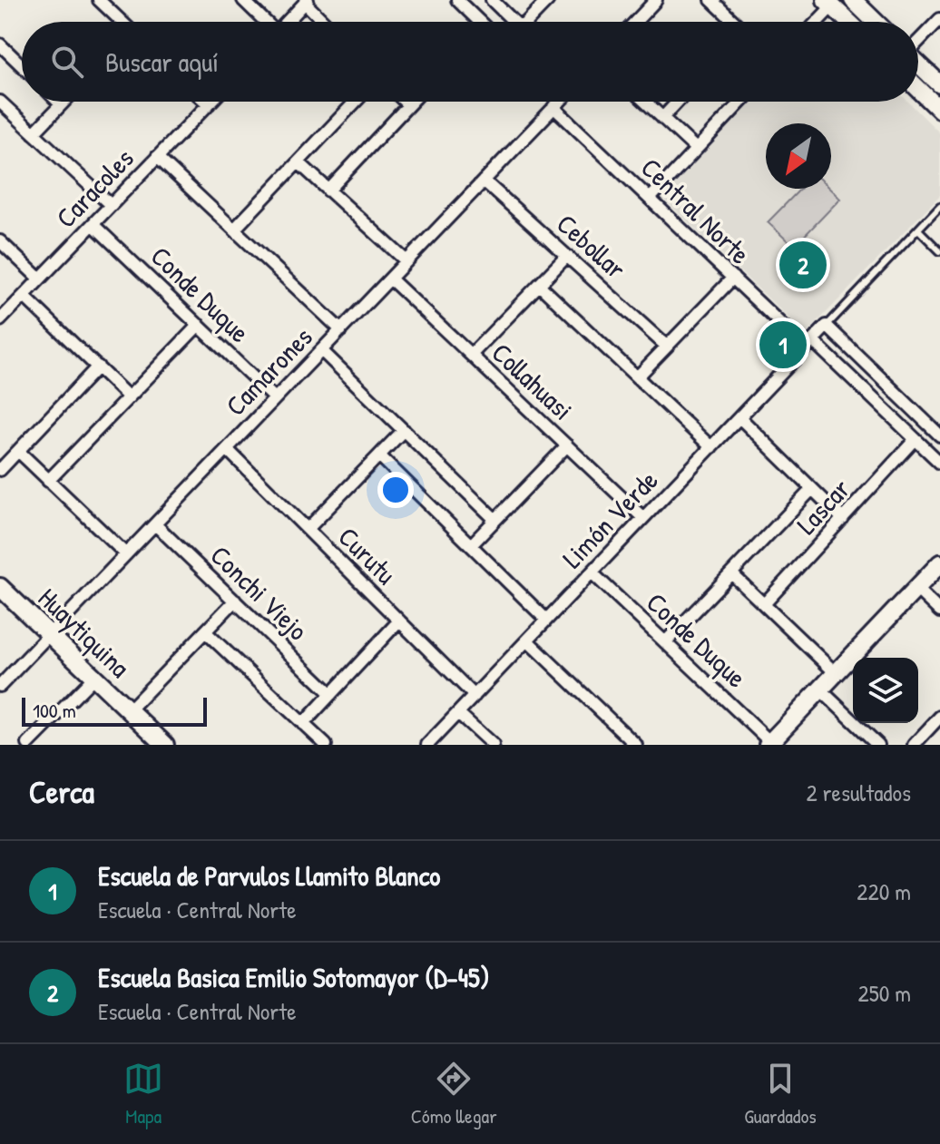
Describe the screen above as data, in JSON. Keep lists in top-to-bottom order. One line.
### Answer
{"streets":{"street":["Caracoles","Central Norte","Cebollar","Conde Duque","Camarones","Collahuasi","Lascar","Limón Verde","Curutu","Conchi Viejo","Huaytiquina"]},"crossings":[["Caracoles","Conde Duque"],["Central Norte","Camarones"],["Central Norte","Lascar"],["Central Norte","Limón Verde"],["Cebollar","Camarones"],["Conde Duque","Camarones"],["Conde Duque","Lascar"],["Conde Duque","Limón Verde"],["Camarones","Collahuasi"],["Camarones","Curutu"],["Camarones","Conchi Viejo"],["Camarones","Huaytiquina"],["Collahuasi","Limón Verde"],["Limón Verde","Curutu"]],"scale_bar":"100 m","north":"bottom left","page":{"search":"Buscar aquí","pins":["2","1"],"scale":"100 m","heading":["Cerca","2 resultados"],"list":[{"mark":"1","name":"Escuela de Parvulos Llamito Blanco","note":"Escuela · Central Norte","value":"220 m"},{"mark":"2","name":"Escuela Basica Emilio Sotomayor (D-45)","note":"Escuela · Central Norte","value":"250 m"}],"nav":["Mapa","Cómo llegar","Guardados"]}}
